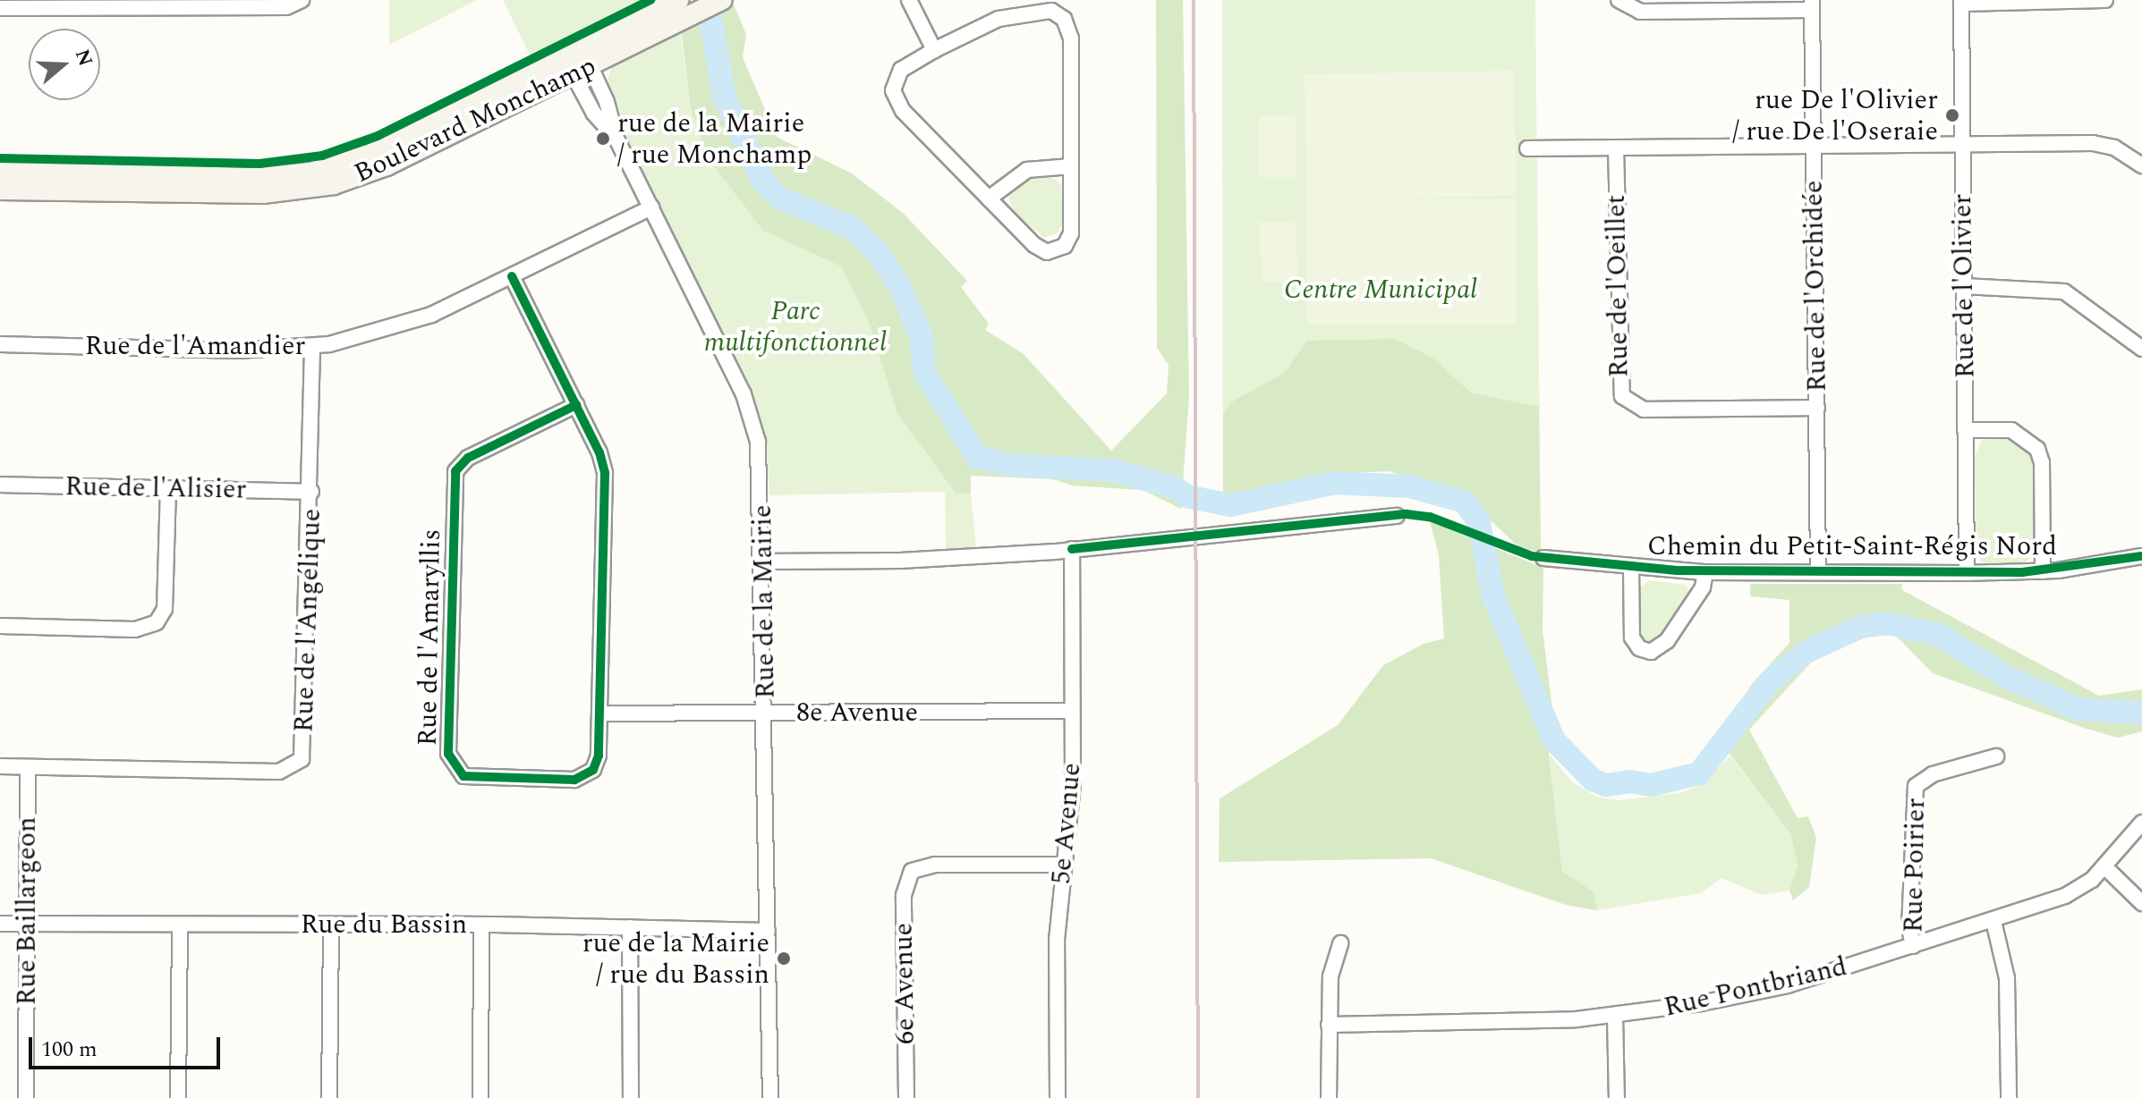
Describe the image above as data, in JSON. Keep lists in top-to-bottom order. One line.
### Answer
{"streets":{"street":["Boulevard Monchamp","Rue de l'Oeillet","Rue de l'Orchidée","Rue de l'Olivier","Rue de l'Amandier","Rue de l'Alisier","Chemin du Petit-Saint-Régis Nord","Rue de la Mairie","Rue de l'Angélique","Rue de l'Amaryllis","8e Avenue","5e Avenue","Rue Poirier","Rue Baillargeon","Rue du Bassin","6e Avenue","Rue Pontbriand"]},"crossings":[["Boulevard Monchamp","Rue de la Mairie"],["Rue de l'Oeillet","Rue de l'Orchidée"],["Rue de l'Orchidée","Chemin du Petit-Saint-Régis Nord"],["Rue de l'Olivier","Chemin du Petit-Saint-Régis Nord"],["Rue de l'Amandier","Rue de la Mairie"],["Rue de l'Amandier","Rue de l'Angélique"],["Rue de l'Amandier","Rue de l'Amaryllis"],["Rue de l'Alisier","Rue de l'Angélique"],["Rue de la Mairie","8e Avenue"],["Rue de la Mairie","Rue du Bassin"],["Rue de l'Angélique","Rue Baillargeon"],["Rue de l'Amaryllis","8e Avenue"],["8e Avenue","5e Avenue"],["5e Avenue","6e Avenue"],["Rue Poirier","Rue Pontbriand"],["Rue Baillargeon","Rue du Bassin"]],"parks":["Centre Municipal","Parc multifonctionnel"],"places":["rue De l'Olivier / rue De l'Oseraie","rue de la Mairie / rue Monchamp","rue de la Mairie / rue du Bassin"],"scale_bar":"100 m","north":"right"}
